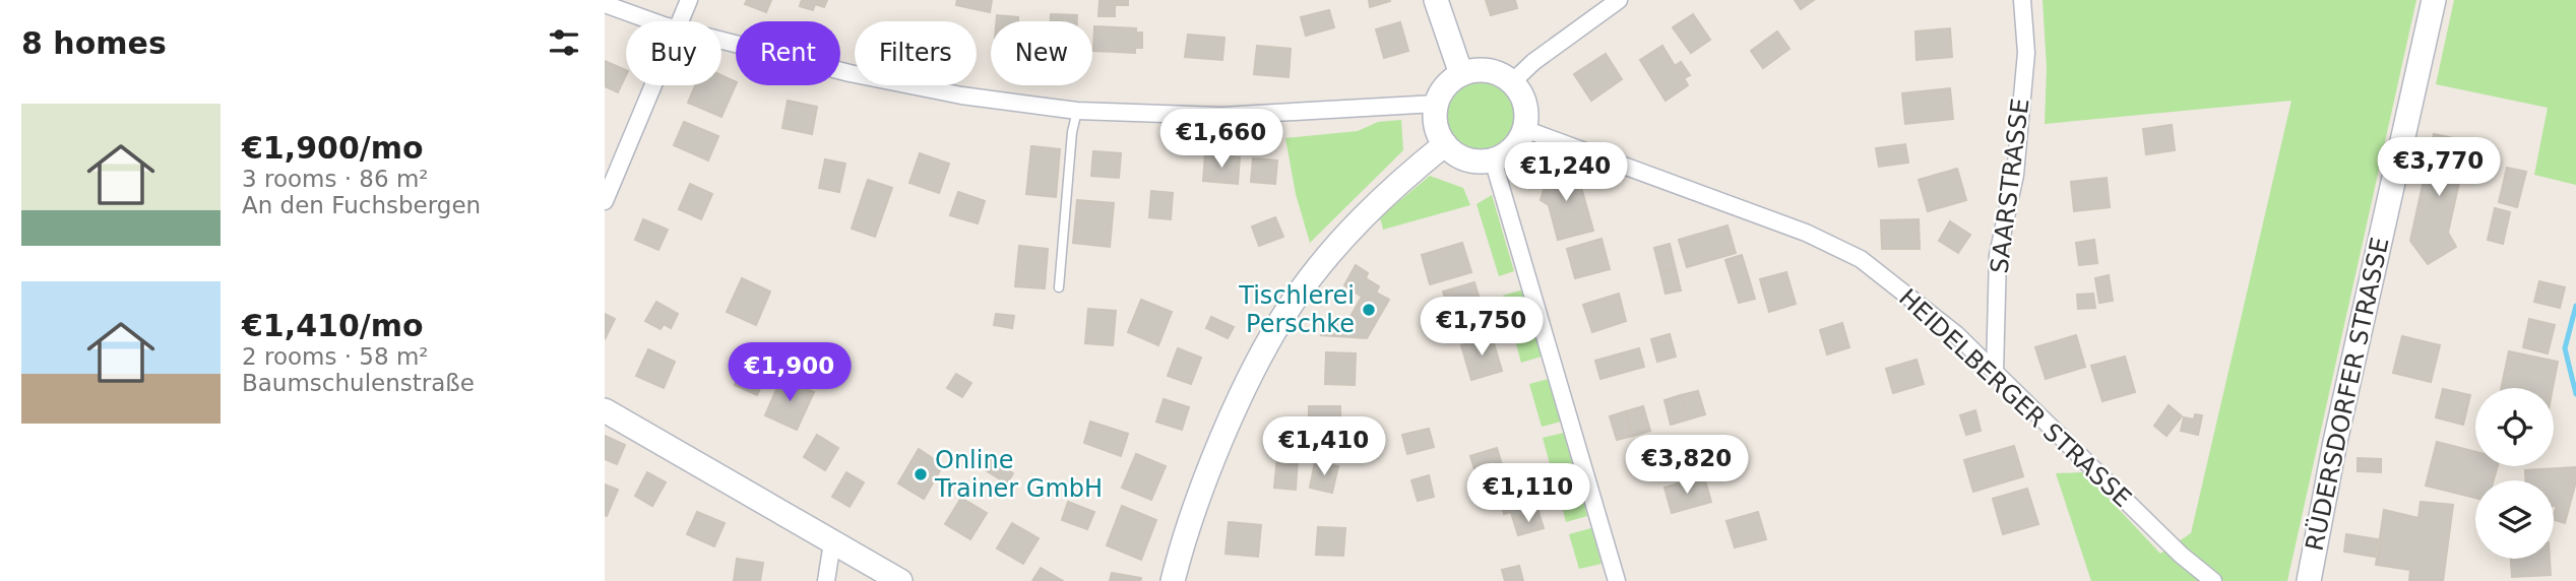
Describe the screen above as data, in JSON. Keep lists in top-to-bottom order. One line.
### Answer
{"streets":{"street":["SAARSTRASSE","RÜDERSDORFER STRASSE","HEIDELBERGER STRASSE"]},"crossings":[["SAARSTRASSE","HEIDELBERGER STRASSE"]],"places":["Tischlerei Perschke","Online Trainer GmbH"],"page":{"heading":"8 homes","chip":["Buy","Rent","Filters","New"],"list":[{"name":"€1,900/mo","note":"3 rooms · 86 m² · An den Fuchsbergen"},{"name":"€1,410/mo","note":"2 rooms · 58 m² · Baumschulenstraße"}],"price":["€1,660","€3,770","€1,240","€1,750","€1,900","€1,410","€3,820","€1,110"]}}
